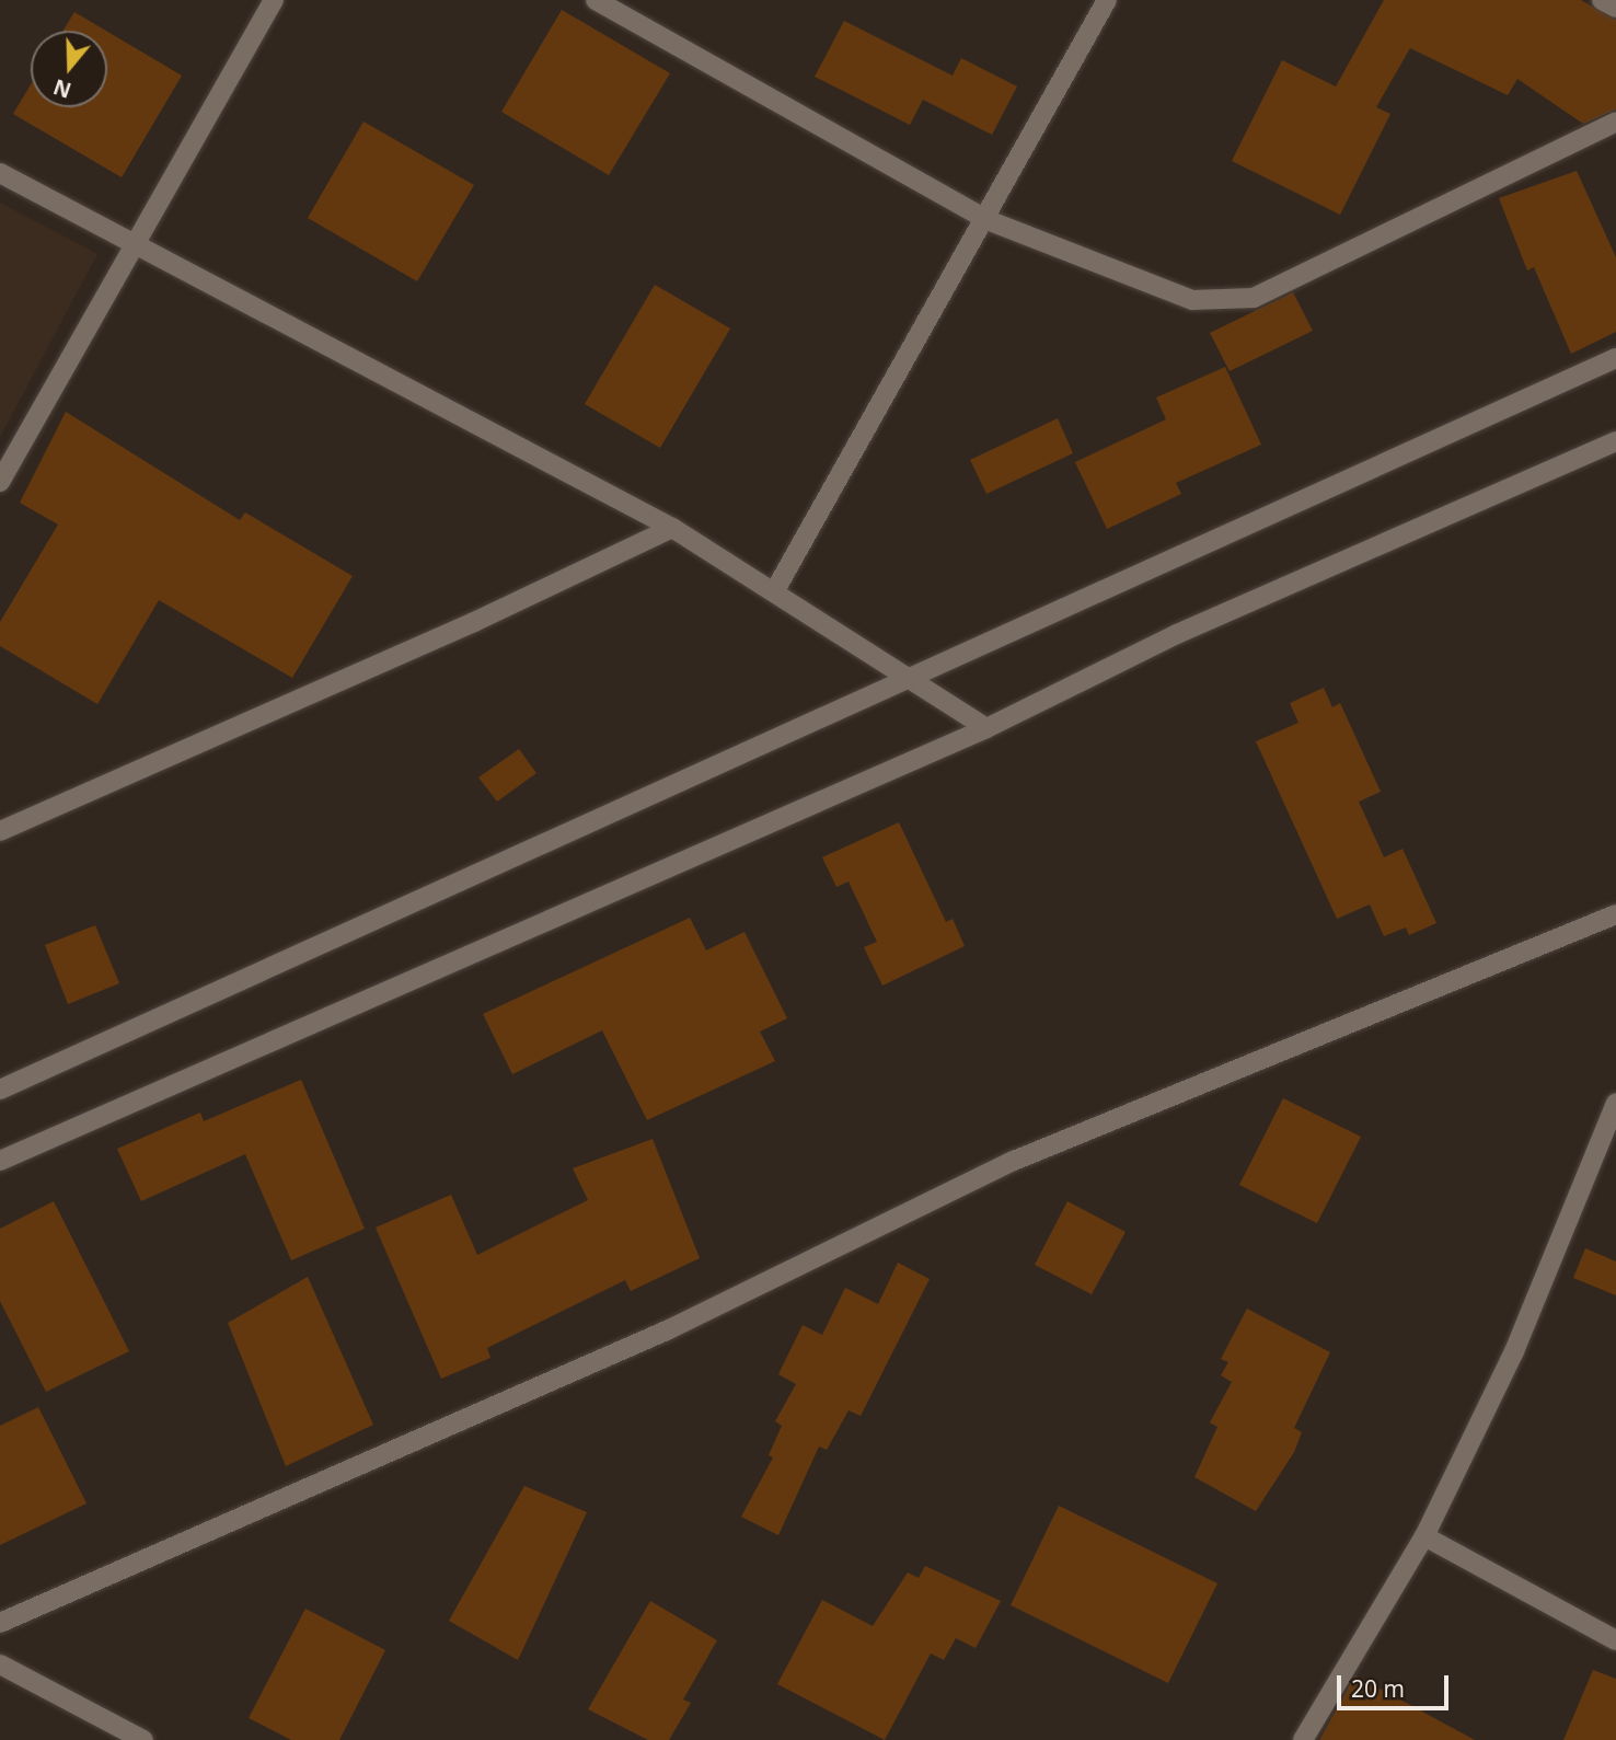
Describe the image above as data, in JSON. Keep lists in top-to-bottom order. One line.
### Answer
{"scale_bar":"20 m","north":"bottom"}
